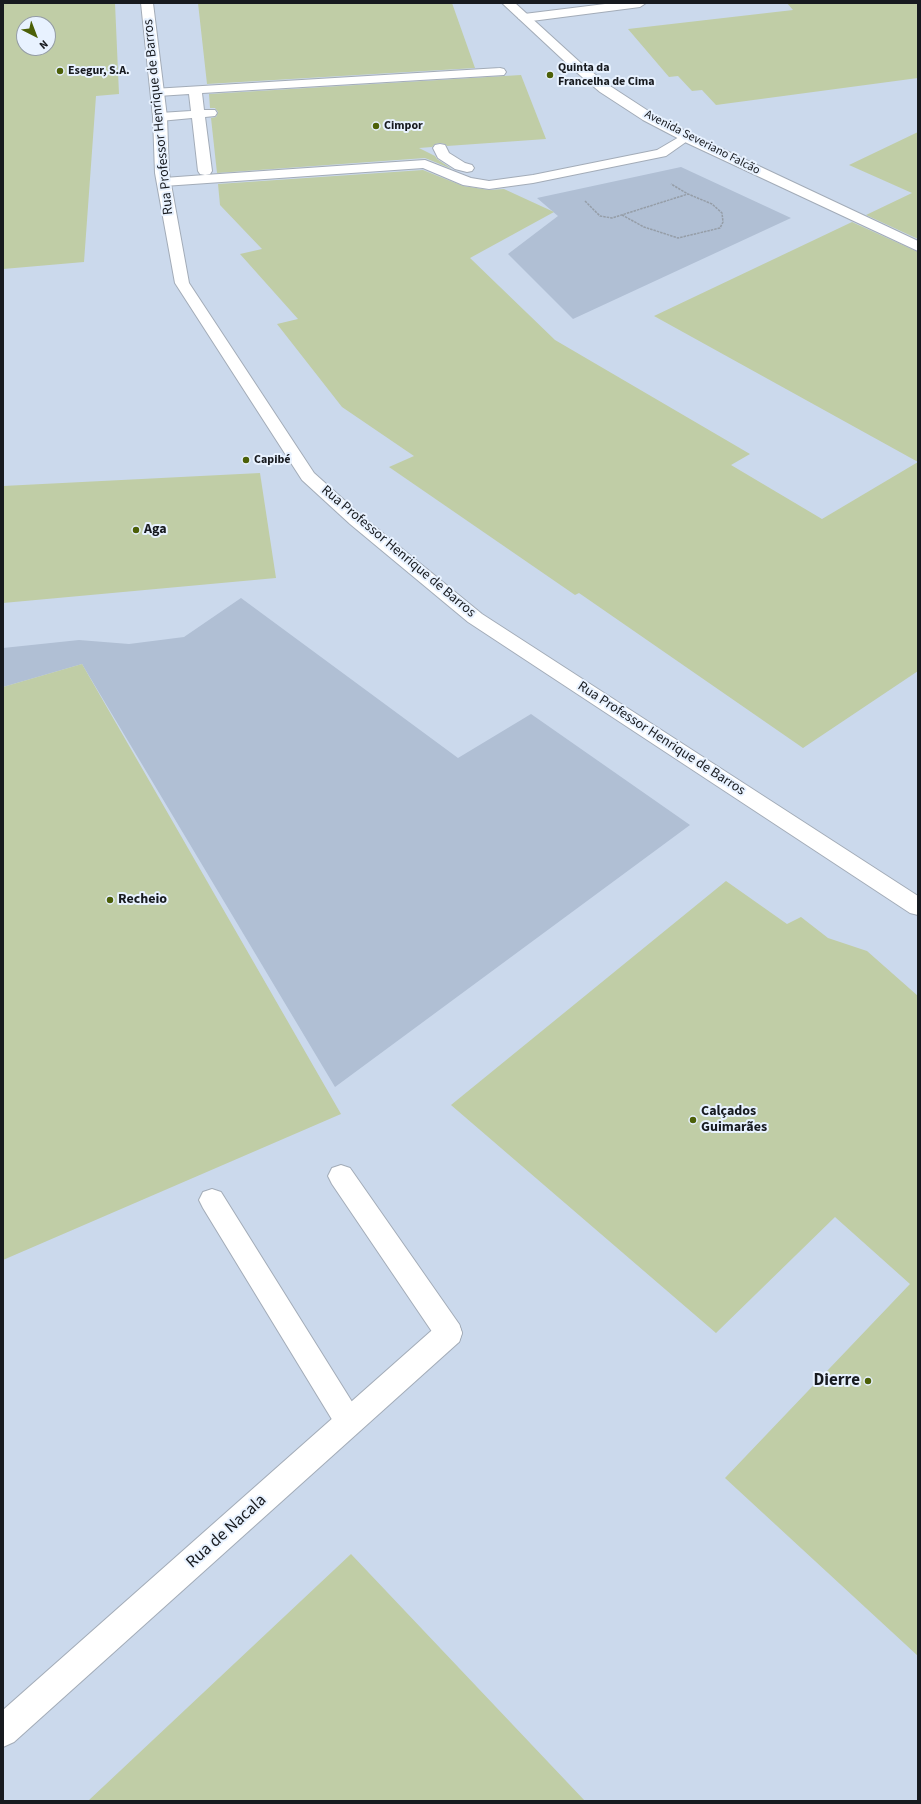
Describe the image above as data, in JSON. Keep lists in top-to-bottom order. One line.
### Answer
{"streets":{"street":["Rua Professor Henrique de Barros","Avenida Severiano Falcão","Rua de Nacala"]},"places":["Esegur, S.A.","Quinta da Francelha de Cima","Cimpor","Capibé","Aga","Recheio","Calçados Guimarães","Dierre"],"north":"bottom right"}
